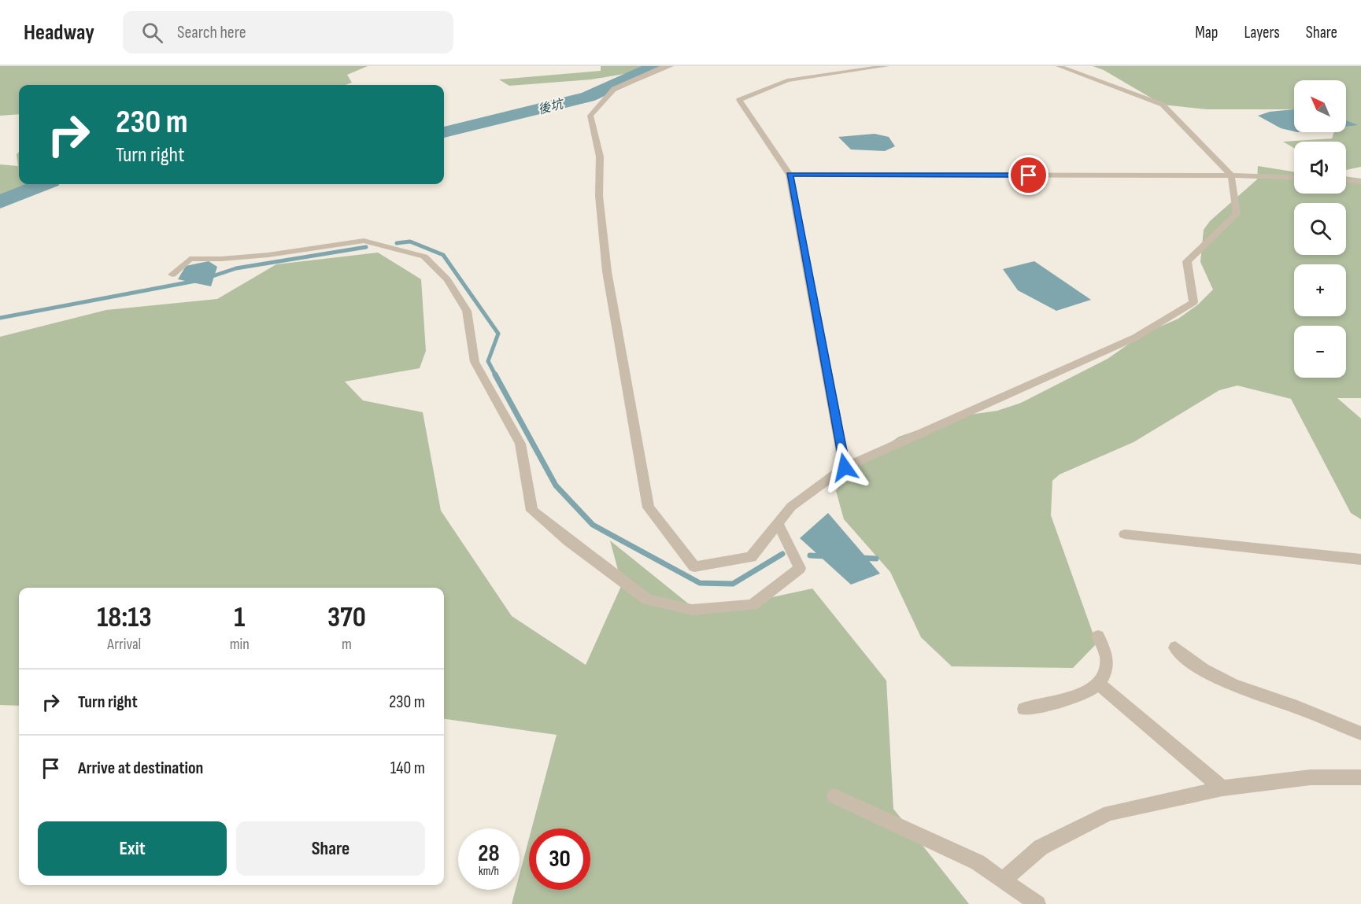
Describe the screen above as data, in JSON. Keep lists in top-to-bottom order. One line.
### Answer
{"water":["後坑"],"north":"top left","page":{"header":"Headway","search":"Search here","nav":["Map","Layers","Share"],"map_buttons":["+","−"],"turn":["230 m","Turn right"],"eta":["18:13","Arrival","1","min","370","m"],"list":[{"name":"Turn right","value":"230 m"},{"name":"Arrive at destination","value":"140 m"}],"buttons":["Exit","Share"],"speed":"28 km/h","limit":"30"}}
